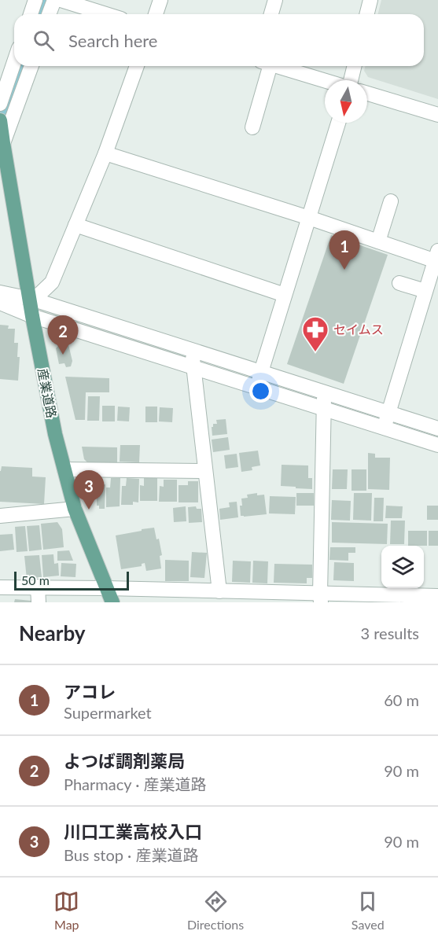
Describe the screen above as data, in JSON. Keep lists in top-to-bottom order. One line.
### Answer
{"streets":{"main road":["産業道路"]},"places":{"pharmacy":["セイムス"]},"scale_bar":"50 m","north":"bottom","page":{"search":"Search here","pins":["1","2","3"],"scale":"50 m","heading":["Nearby","3 results"],"list":[{"mark":"1","name":"アコレ","note":"Supermarket","value":"60 m"},{"mark":"2","name":"よつば調剤薬局","note":"Pharmacy · 産業道路","value":"90 m"},{"mark":"3","name":"川口工業高校入口","note":"Bus stop · 産業道路","value":"90 m"}],"nav":["Map","Directions","Saved"]}}
